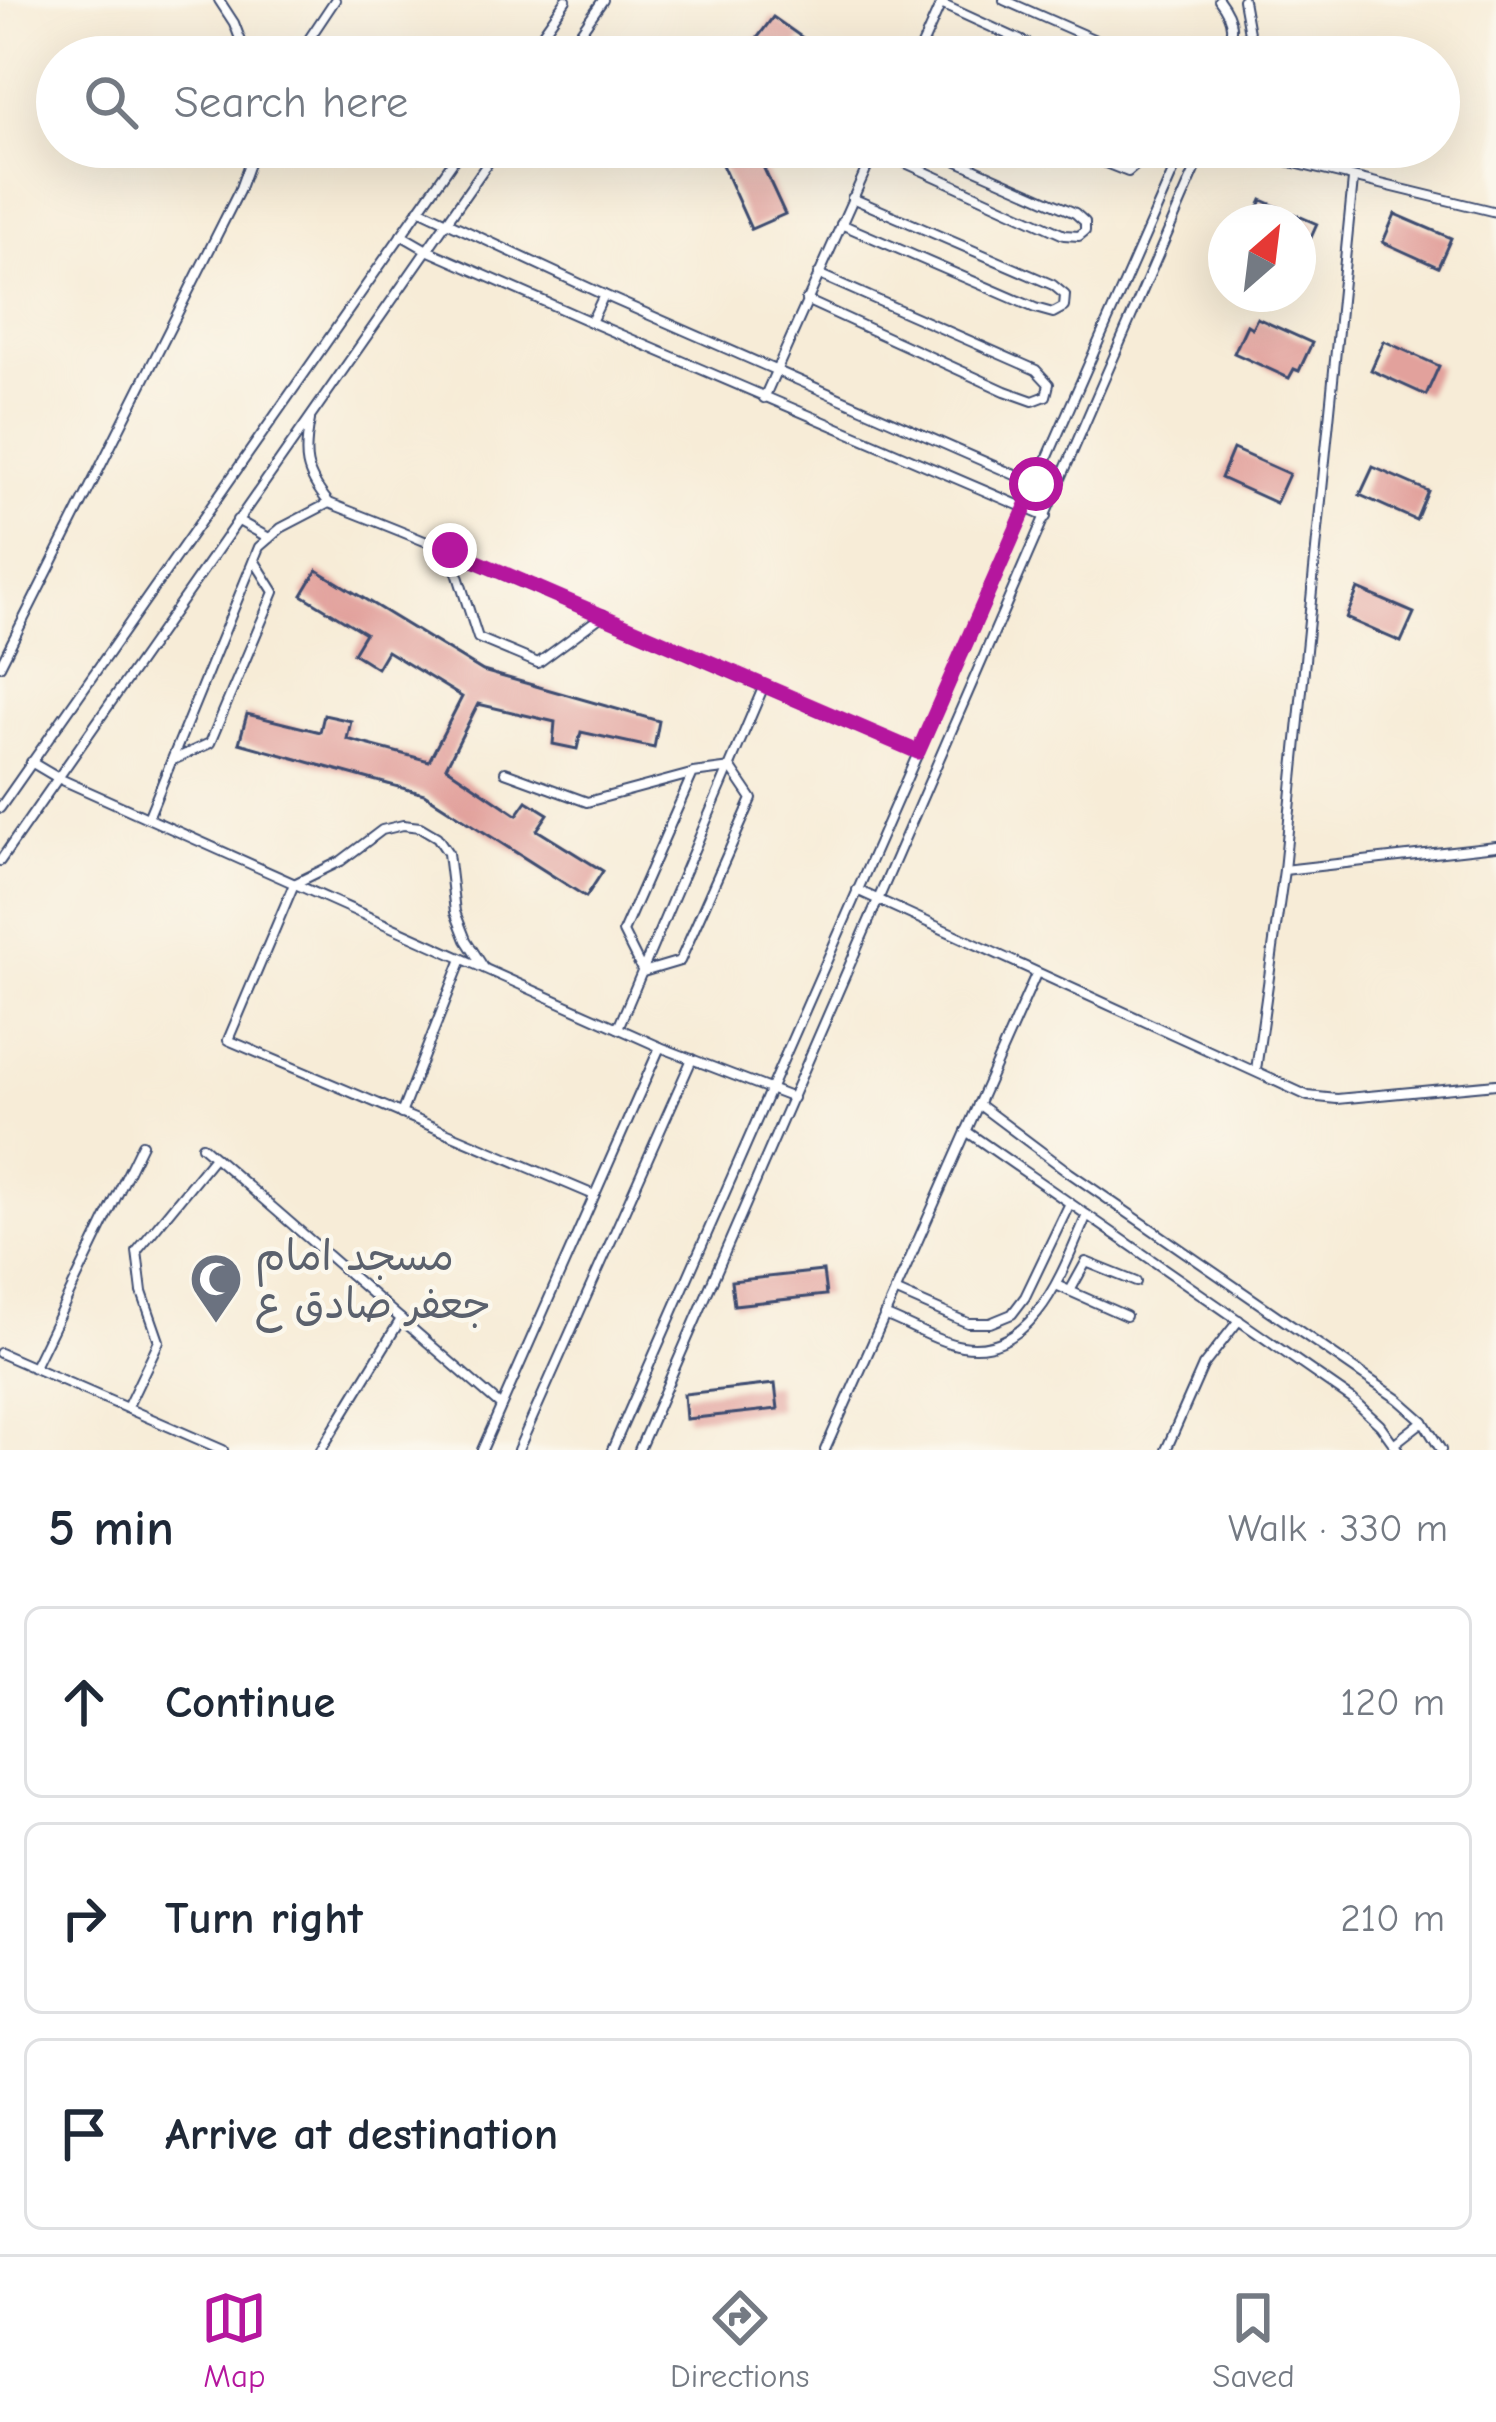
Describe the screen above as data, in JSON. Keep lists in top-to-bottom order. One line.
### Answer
{"places":{"mosque":["مسجد امام جعفر صادق ع"]},"north":"top right","page":{"search":"Search here","heading":["5 min","Walk · 330 m"],"list":[["Continue","120 m"],["Turn right","210 m"],"Arrive at destination"],"nav":["Map","Directions","Saved"]}}
